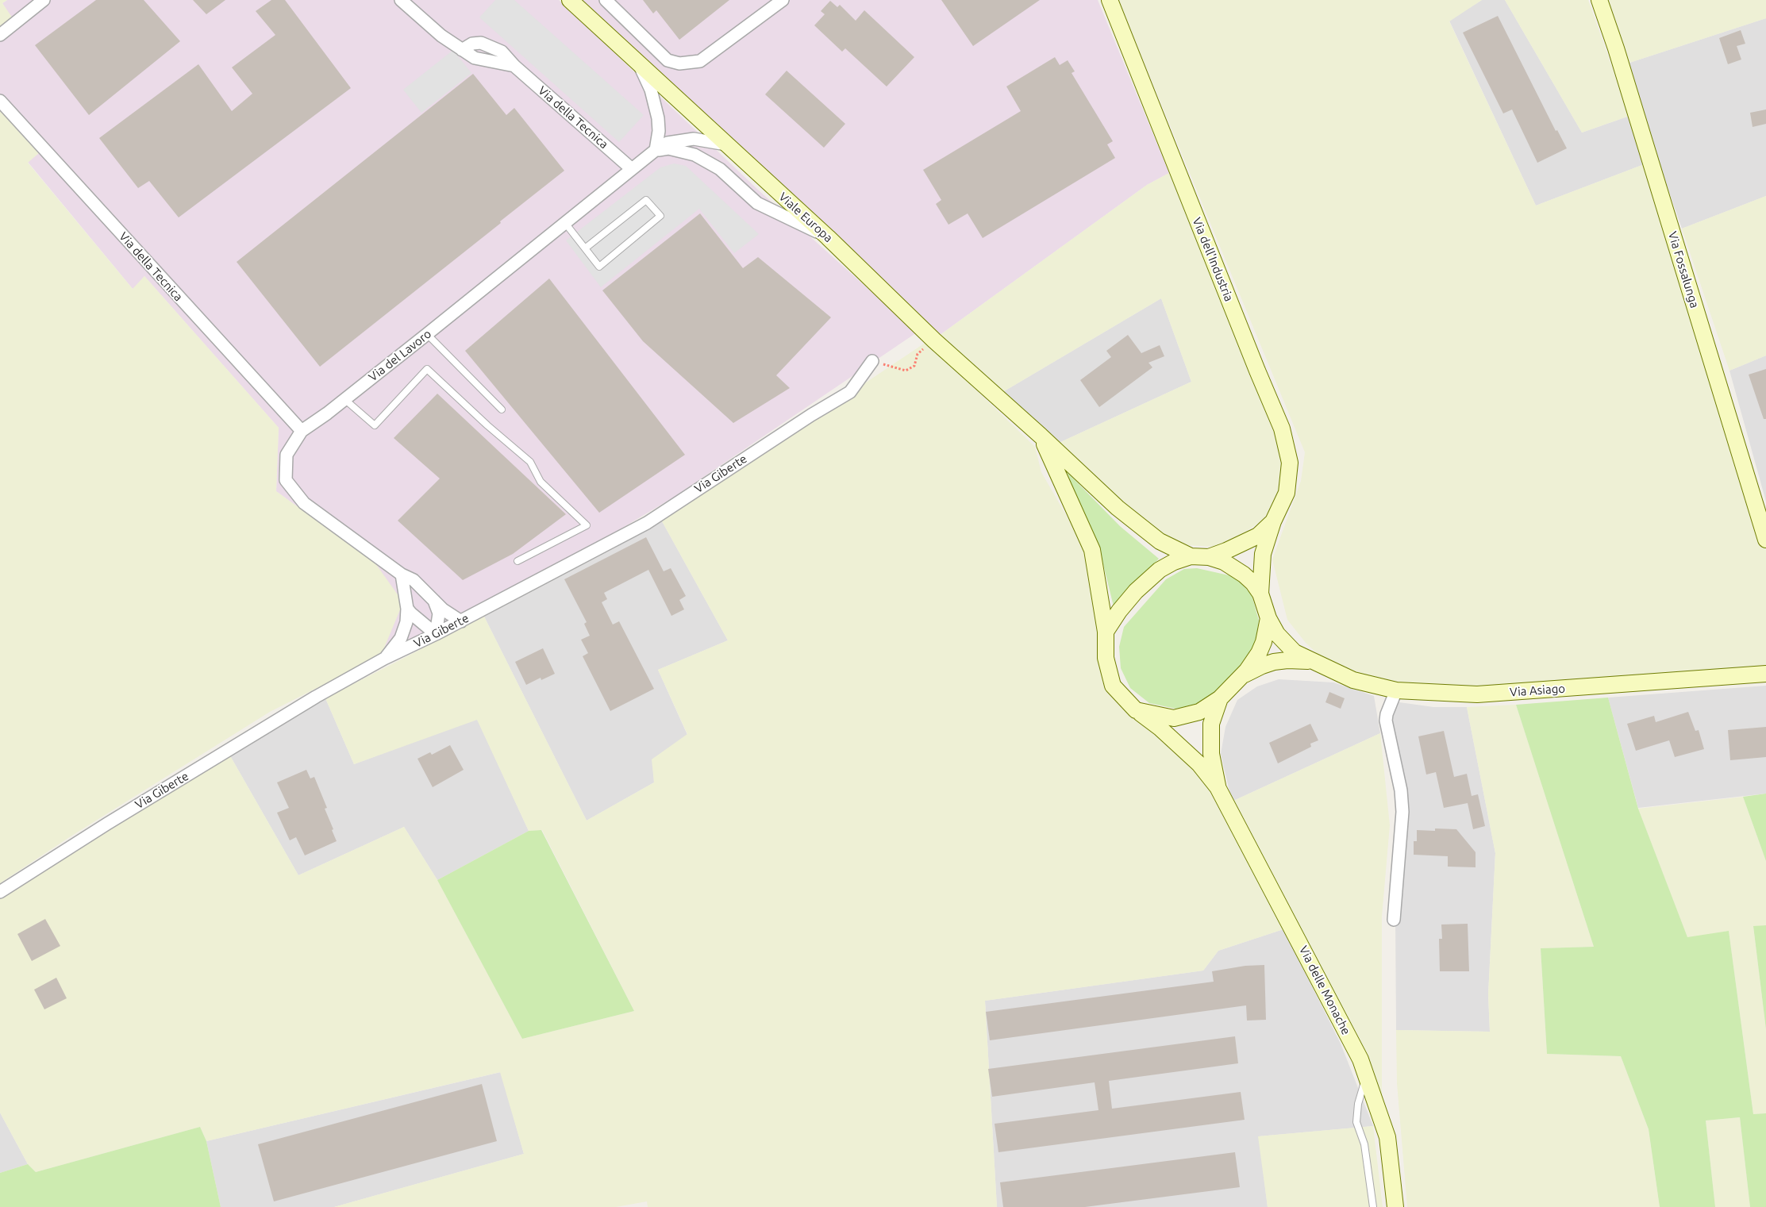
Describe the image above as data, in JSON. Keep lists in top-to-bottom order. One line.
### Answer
{"streets":{"main road":["Viale Europa","Via dell'Industria","Via Fossalunga","Via Asiago","Via delle Monache"],"street":["Via della Tecnica","Via del Lavoro","Via Giberte"]},"crossings":[["Via della Tecnica","Via del Lavoro"],["Viale Europa","Via del Lavoro"],["Via del Lavoro","Via Giberte"]]}
